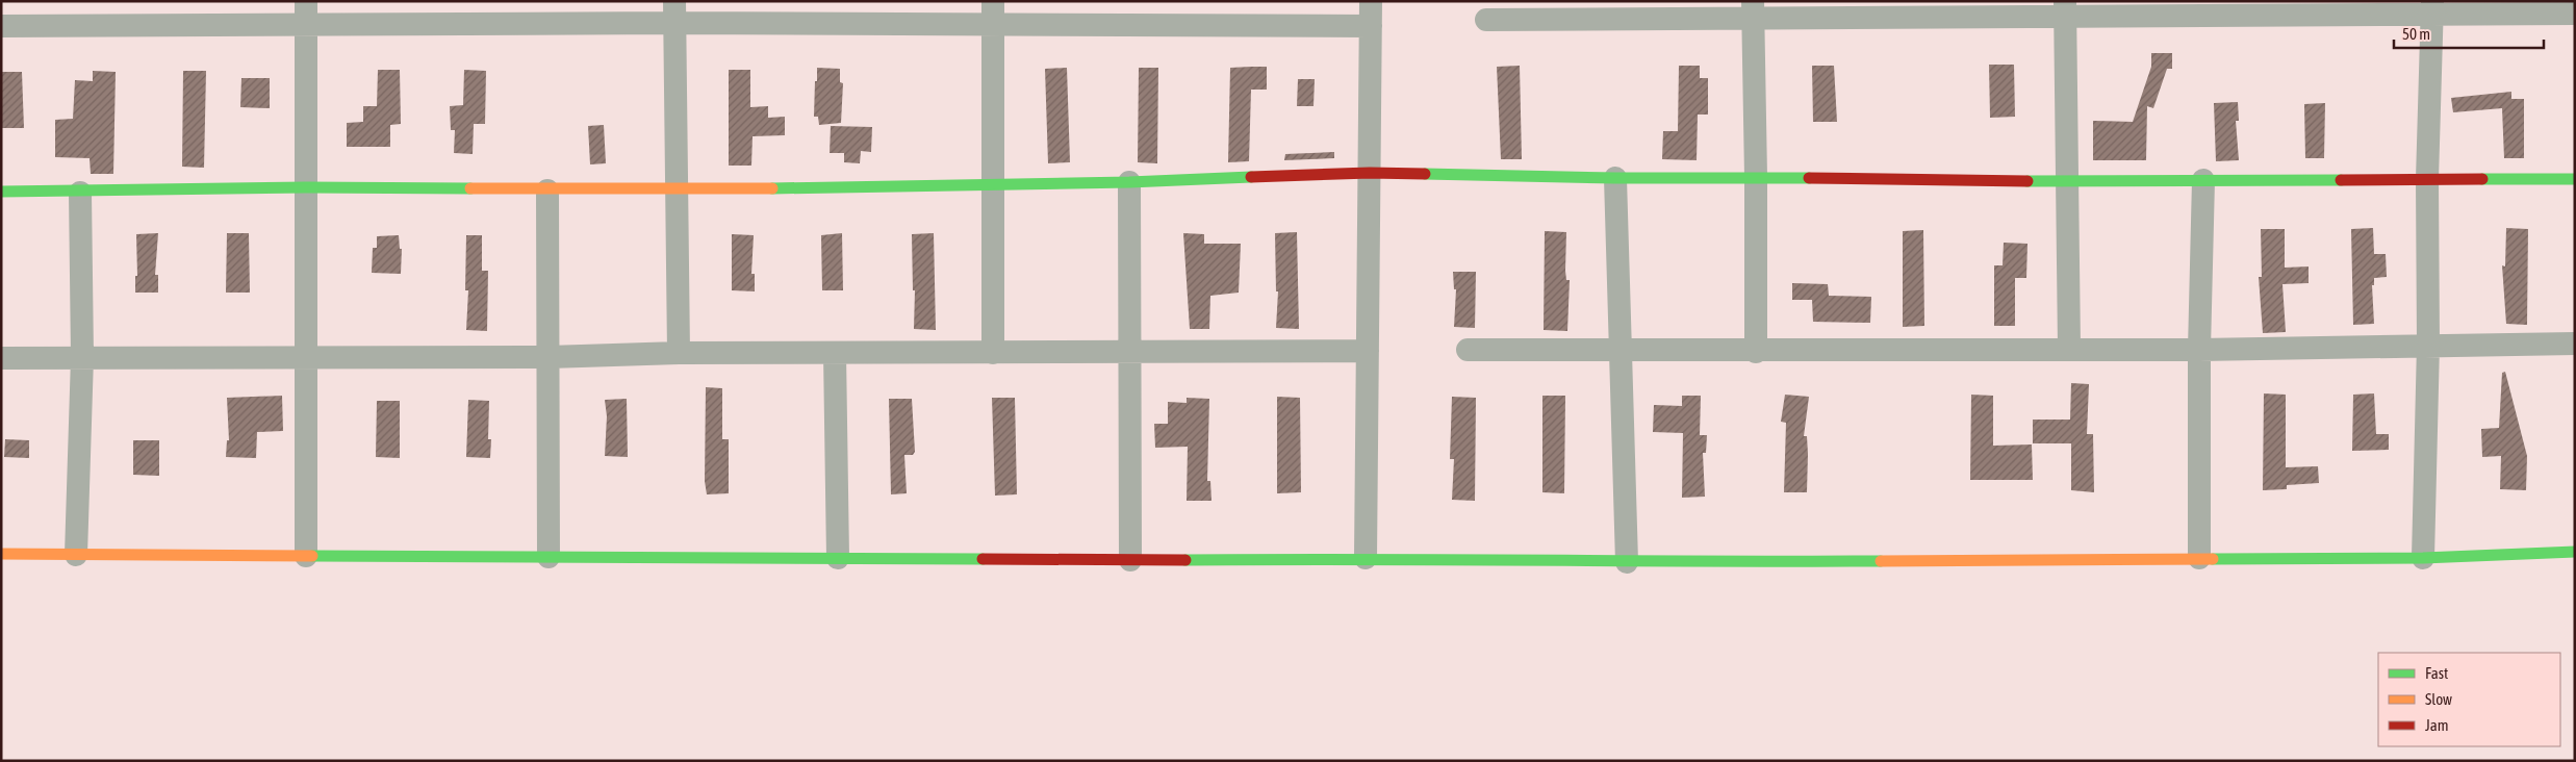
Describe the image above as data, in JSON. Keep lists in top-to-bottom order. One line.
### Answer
{"legend":["Fast","Slow","Jam"],"scale_bar":"50 m"}
